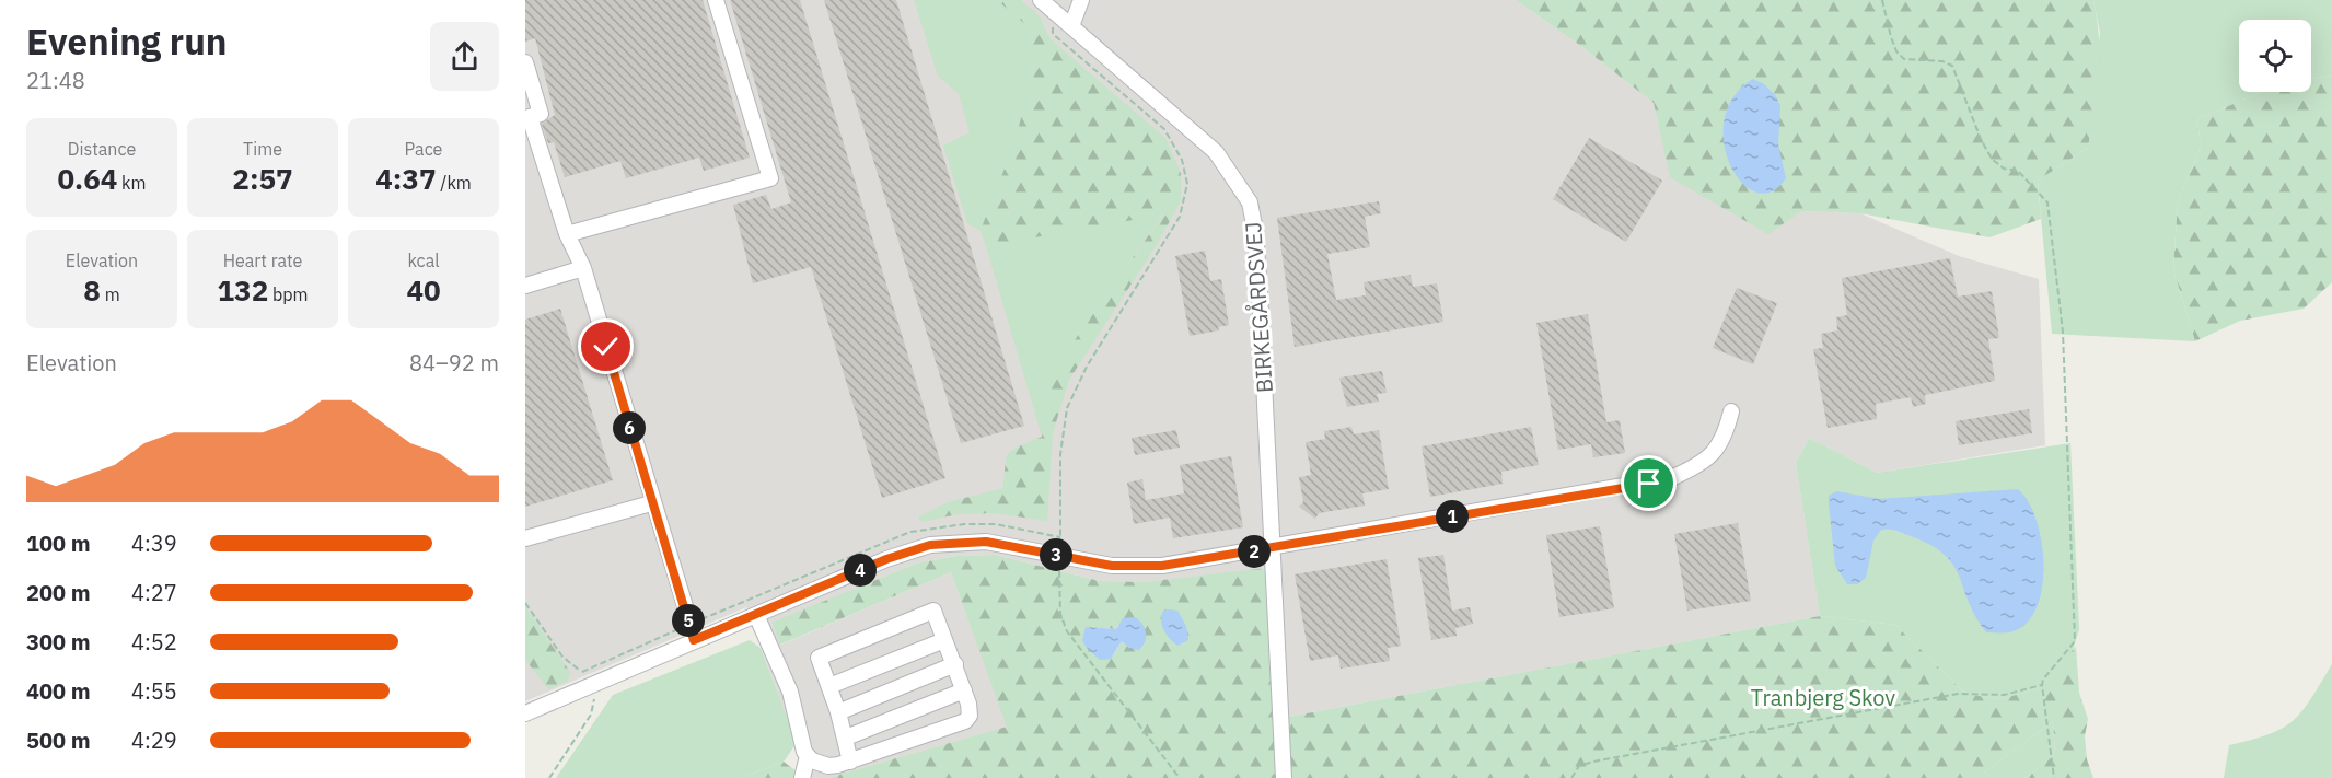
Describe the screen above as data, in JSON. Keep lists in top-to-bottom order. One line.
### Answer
{"streets":{"street":["BIRKEGÅRDSVEJ"]},"parks":["Tranbjerg Skov"],"page":{"heading":["Evening run","21:48"],"stats":[["Distance","0.64 km"],["Time","2:57"],["Pace","4:37 /km"],["Elevation","8 m"],["Heart rate","132 bpm"],["kcal","40"]],"chart":["Elevation","84–92 m"],"pins":["6","1","2","3","4","5"],"list":[{"name":"100 m","note":"4:39"},{"name":"200 m","note":"4:27"},{"name":"300 m","note":"4:52"},{"name":"400 m","note":"4:55"},{"name":"500 m","note":"4:29"}]}}
